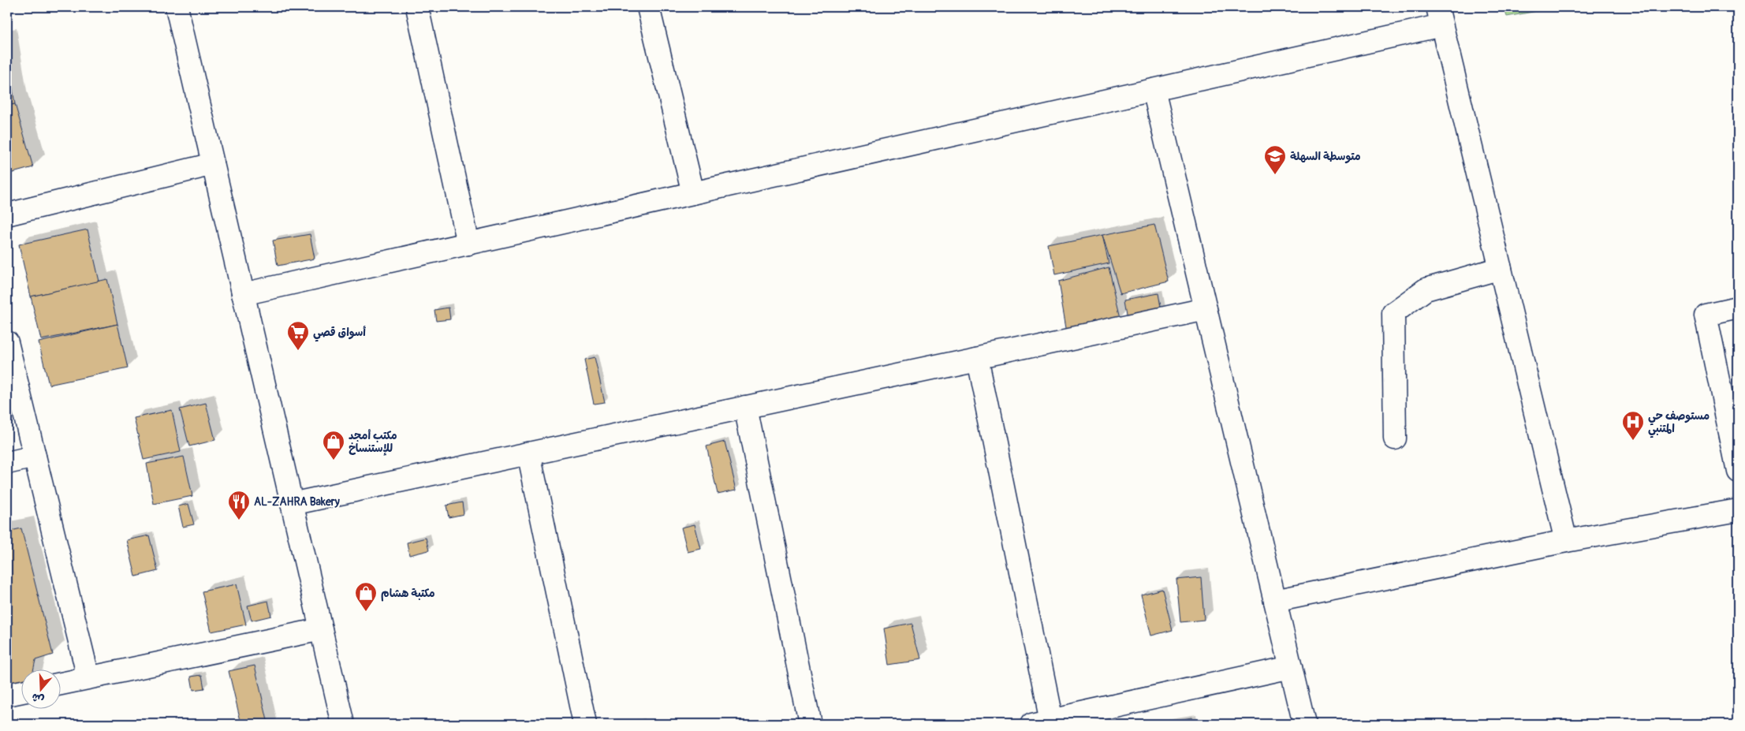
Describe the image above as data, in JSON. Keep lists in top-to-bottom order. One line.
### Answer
{"places":{"school or university":["متوسطة السهلة"],"supermarket":["أسواق قصي"],"hospital":["مستوصف حي المتنبي"],"shop":["مكتب أمجد للإستنساخ","مكتبة هشام"],"restaurant":["AL-ZAHRA Bakery"]},"north":"bottom"}
